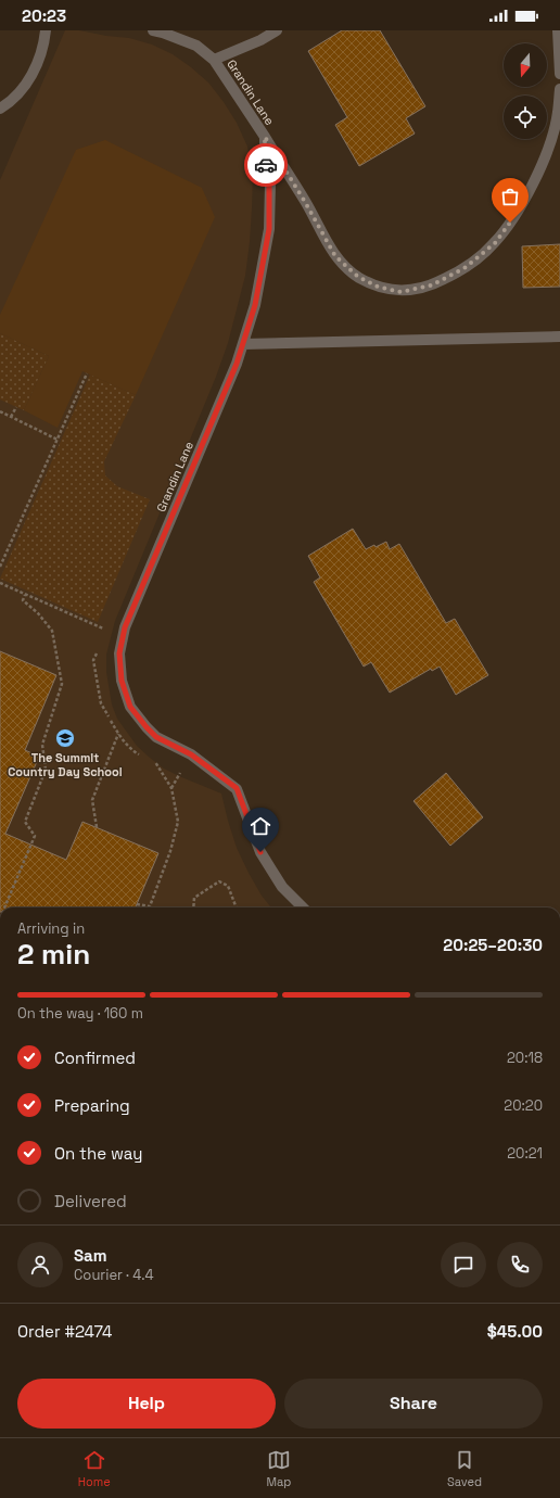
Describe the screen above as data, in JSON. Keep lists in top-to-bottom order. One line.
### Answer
{"streets":{"street":["Grandin Lane"]},"places":{"school or university":["The Summit Country Day School"]},"north":"bottom","page":{"status":"20:23","heading":["2 min","Arriving in","20:25–20:30"],"panel":["Sam","Courier · 4.4","Order #2474","$45.00"],"bar":"On the way · 160 m","list":[["Confirmed","20:18"],["Preparing","20:20"],["On the way","20:21"],"Delivered"],"buttons":["Help","Share"],"tabs":["Home","Map","Saved"]}}
